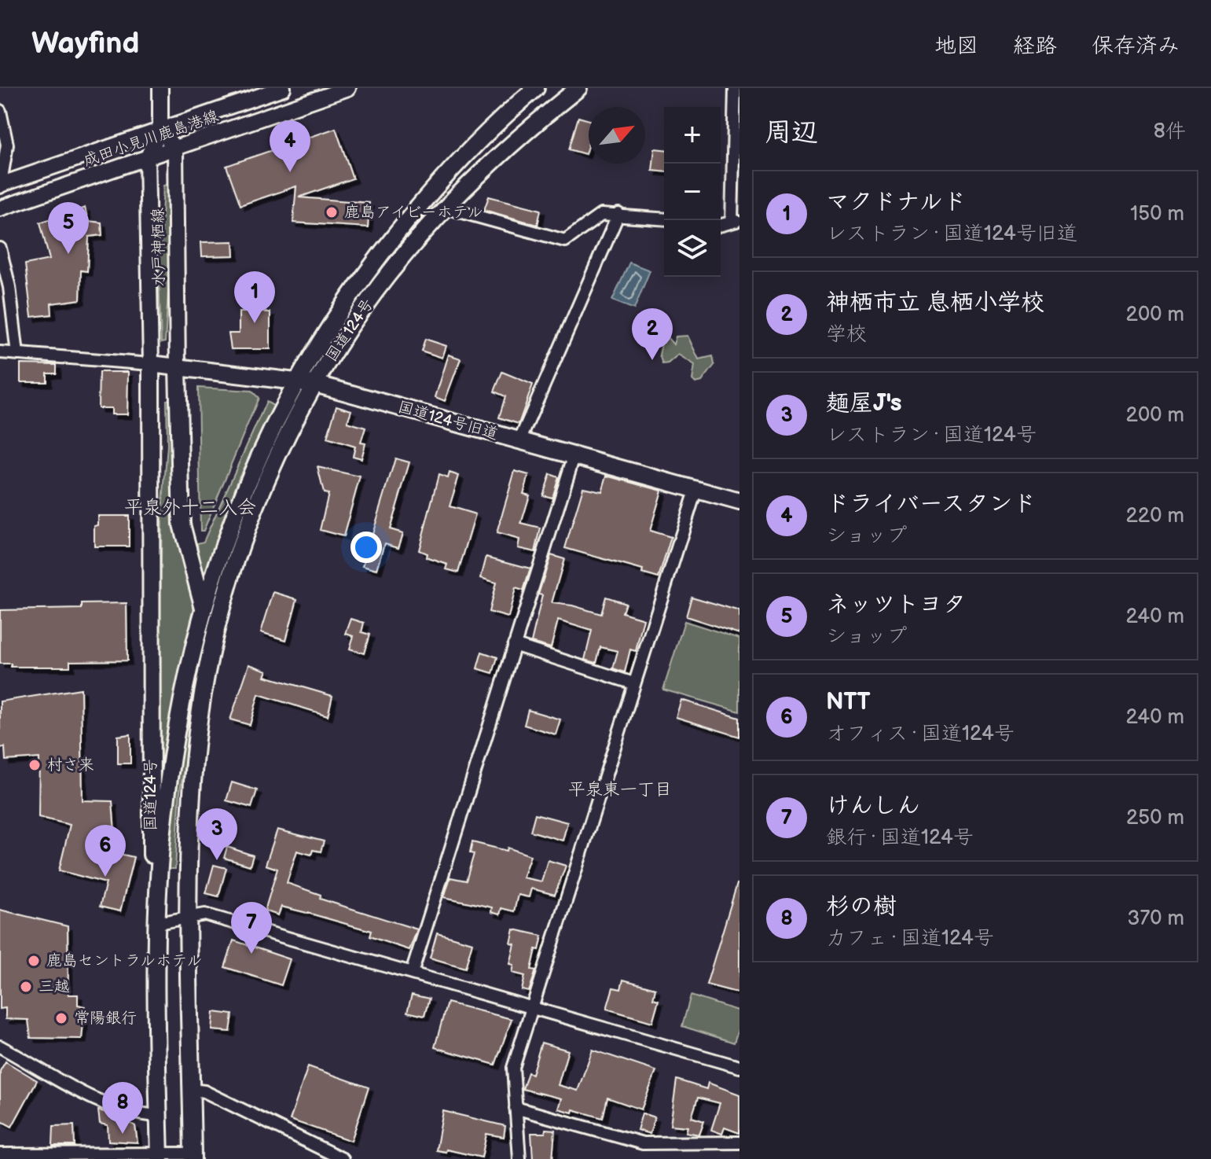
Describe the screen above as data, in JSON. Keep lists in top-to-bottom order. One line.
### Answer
{"streets":{"highway":["国道124号","国道124号旧道"],"main road":["成田小見川鹿島港線","水戸神栖線"]},"crossings":[["成田小見川鹿島港線","水戸神栖線"],["水戸神栖線","国道124号"],["水戸神栖線","国道124号旧道"],["国道124号","国道124号旧道"]],"districts":["平泉外十二入会","平泉東一丁目"],"places":["鹿島アイビーホテル","村さ来","鹿島セントラルホテル","三越","常陽銀行"],"north":"top right","page":{"header":"Wayfind","nav":["地図","経路","保存済み"],"heading":["周辺","8件"],"map_buttons":["+","−"],"pins":["4","5","1","2","3","6","7","8"],"list":[{"mark":"1","name":"マクドナルド","note":"レストラン · 国道124号旧道","value":"150 m"},{"mark":"2","name":"神栖市立 息栖小学校","note":"学校","value":"200 m"},{"mark":"3","name":"麺屋J's","note":"レストラン · 国道124号","value":"200 m"},{"mark":"4","name":"ドライバースタンド","note":"ショップ","value":"220 m"},{"mark":"5","name":"ネッツトヨタ","note":"ショップ","value":"240 m"},{"mark":"6","name":"NTT","note":"オフィス · 国道124号","value":"240 m"},{"mark":"7","name":"けんしん","note":"銀行 · 国道124号","value":"250 m"},{"mark":"8","name":"杉の樹","note":"カフェ · 国道124号","value":"370 m"}]}}
